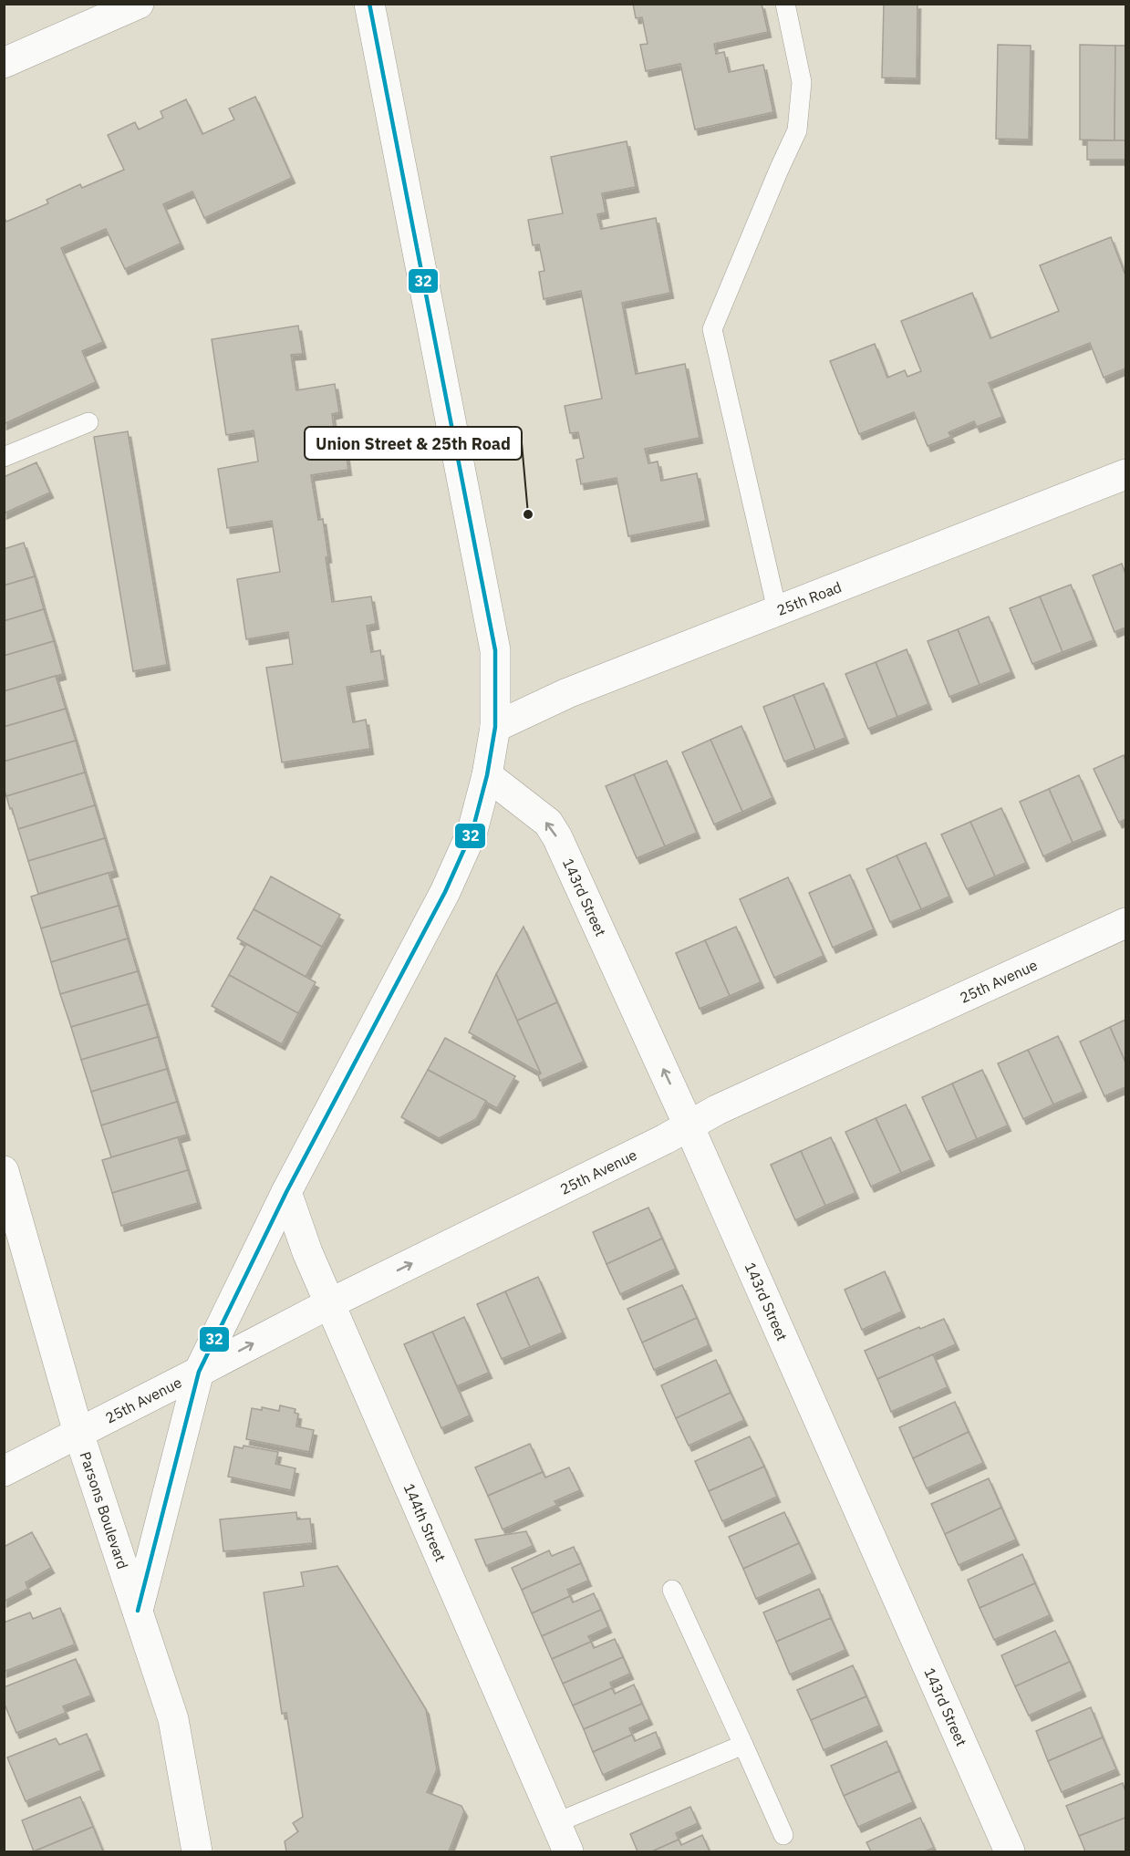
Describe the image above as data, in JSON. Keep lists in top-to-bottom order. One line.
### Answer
{"streets":{"street":["25th Road","143rd Street","25th Avenue","Parsons Boulevard","144th Street"]},"crossings":[["143rd Street","25th Avenue"],["25th Avenue","Parsons Boulevard"],["25th Avenue","144th Street"]],"one_way":["25th Avenue"],"places":["Union Street & 25th Road"],"lines":["transit line 32"]}
